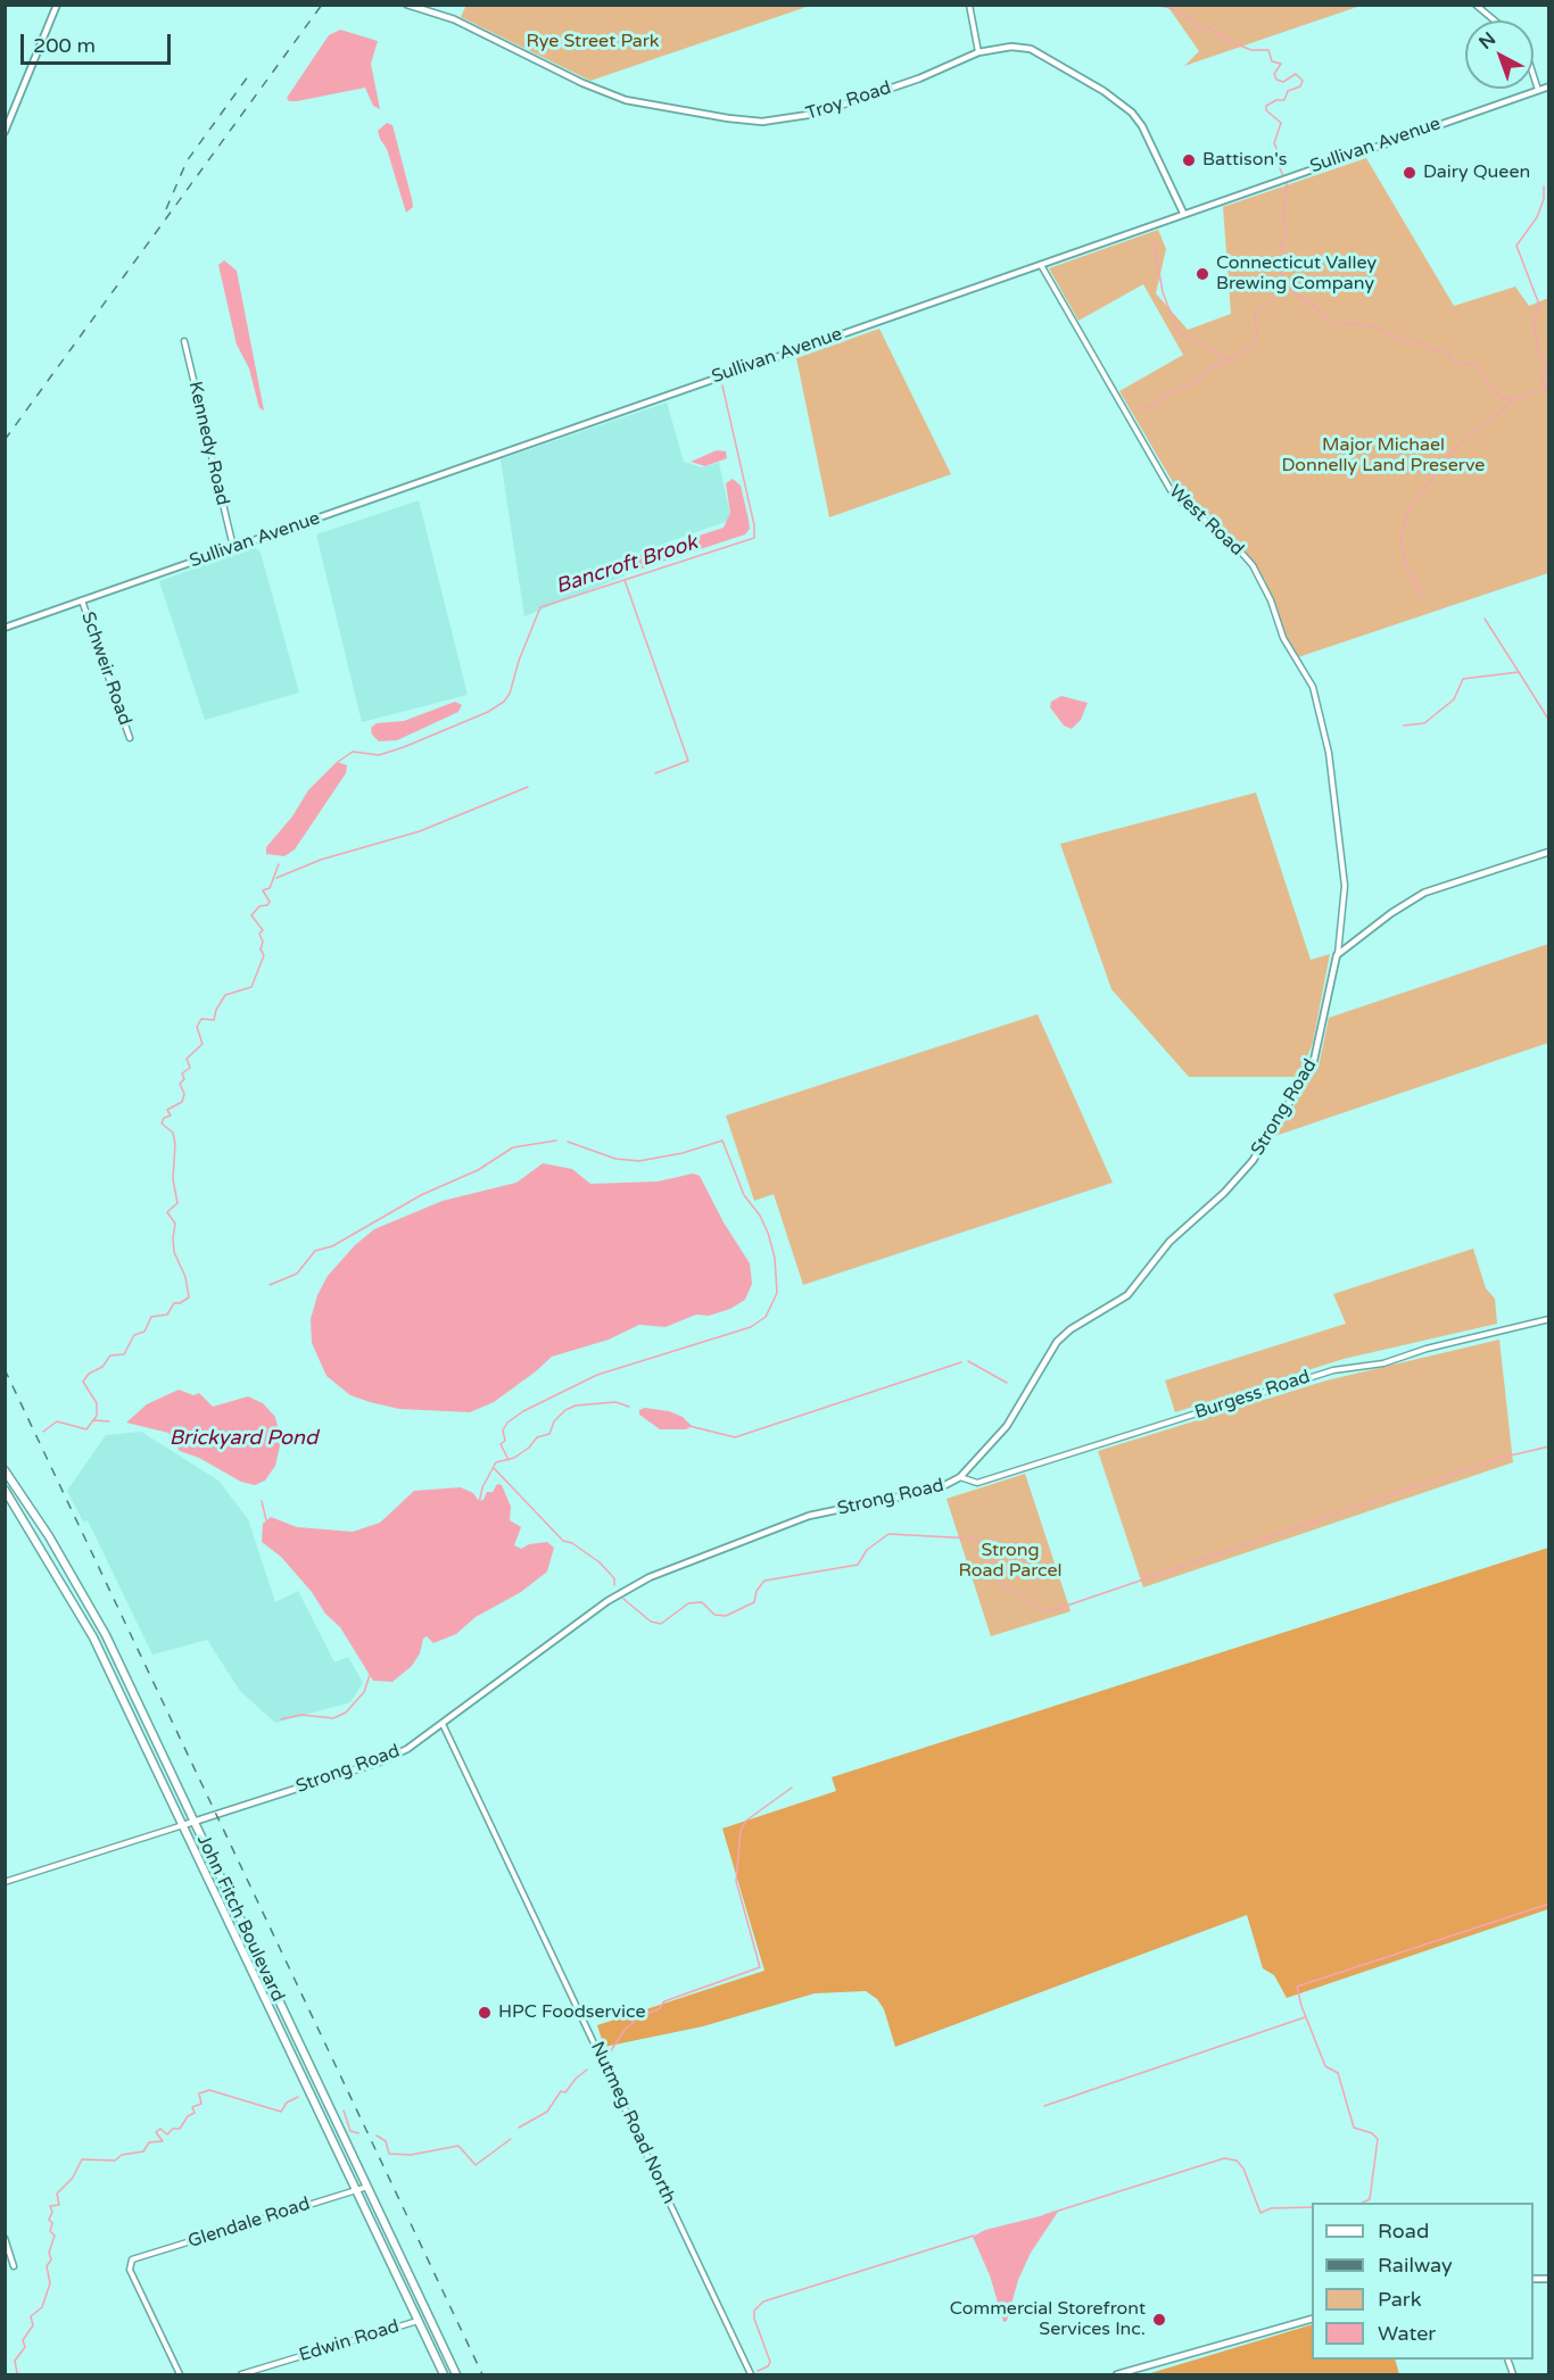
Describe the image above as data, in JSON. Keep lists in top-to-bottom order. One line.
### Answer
{"streets":{"highway":["John Fitch Boulevard"],"street":["Troy Road","Sullivan Avenue","Kennedy Road","West Road","Schweir Road","Strong Road","Burgess Road","Nutmeg Road North","Glendale Road","Edwin Road"]},"crossings":[["Troy Road","Sullivan Avenue"],["Sullivan Avenue","Kennedy Road"],["Sullivan Avenue","West Road"],["Sullivan Avenue","Schweir Road"],["West Road","Strong Road"],["Strong Road","Burgess Road"],["Strong Road","John Fitch Boulevard"],["Strong Road","Nutmeg Road North"],["John Fitch Boulevard","Glendale Road"],["John Fitch Boulevard","Edwin Road"]],"water":["Bancroft Brook","Brickyard Pond"],"parks":["Rye Street Park","Major Michael Donnelly Land Preserve","Strong Road Parcel"],"places":["Battison's","Dairy Queen","Connecticut Valley Brewing Company","HPC Foodservice","Commercial Storefront Services Inc."],"legend":["Road","Railway","Park","Water"],"scale_bar":"200 m","north":"top left"}
